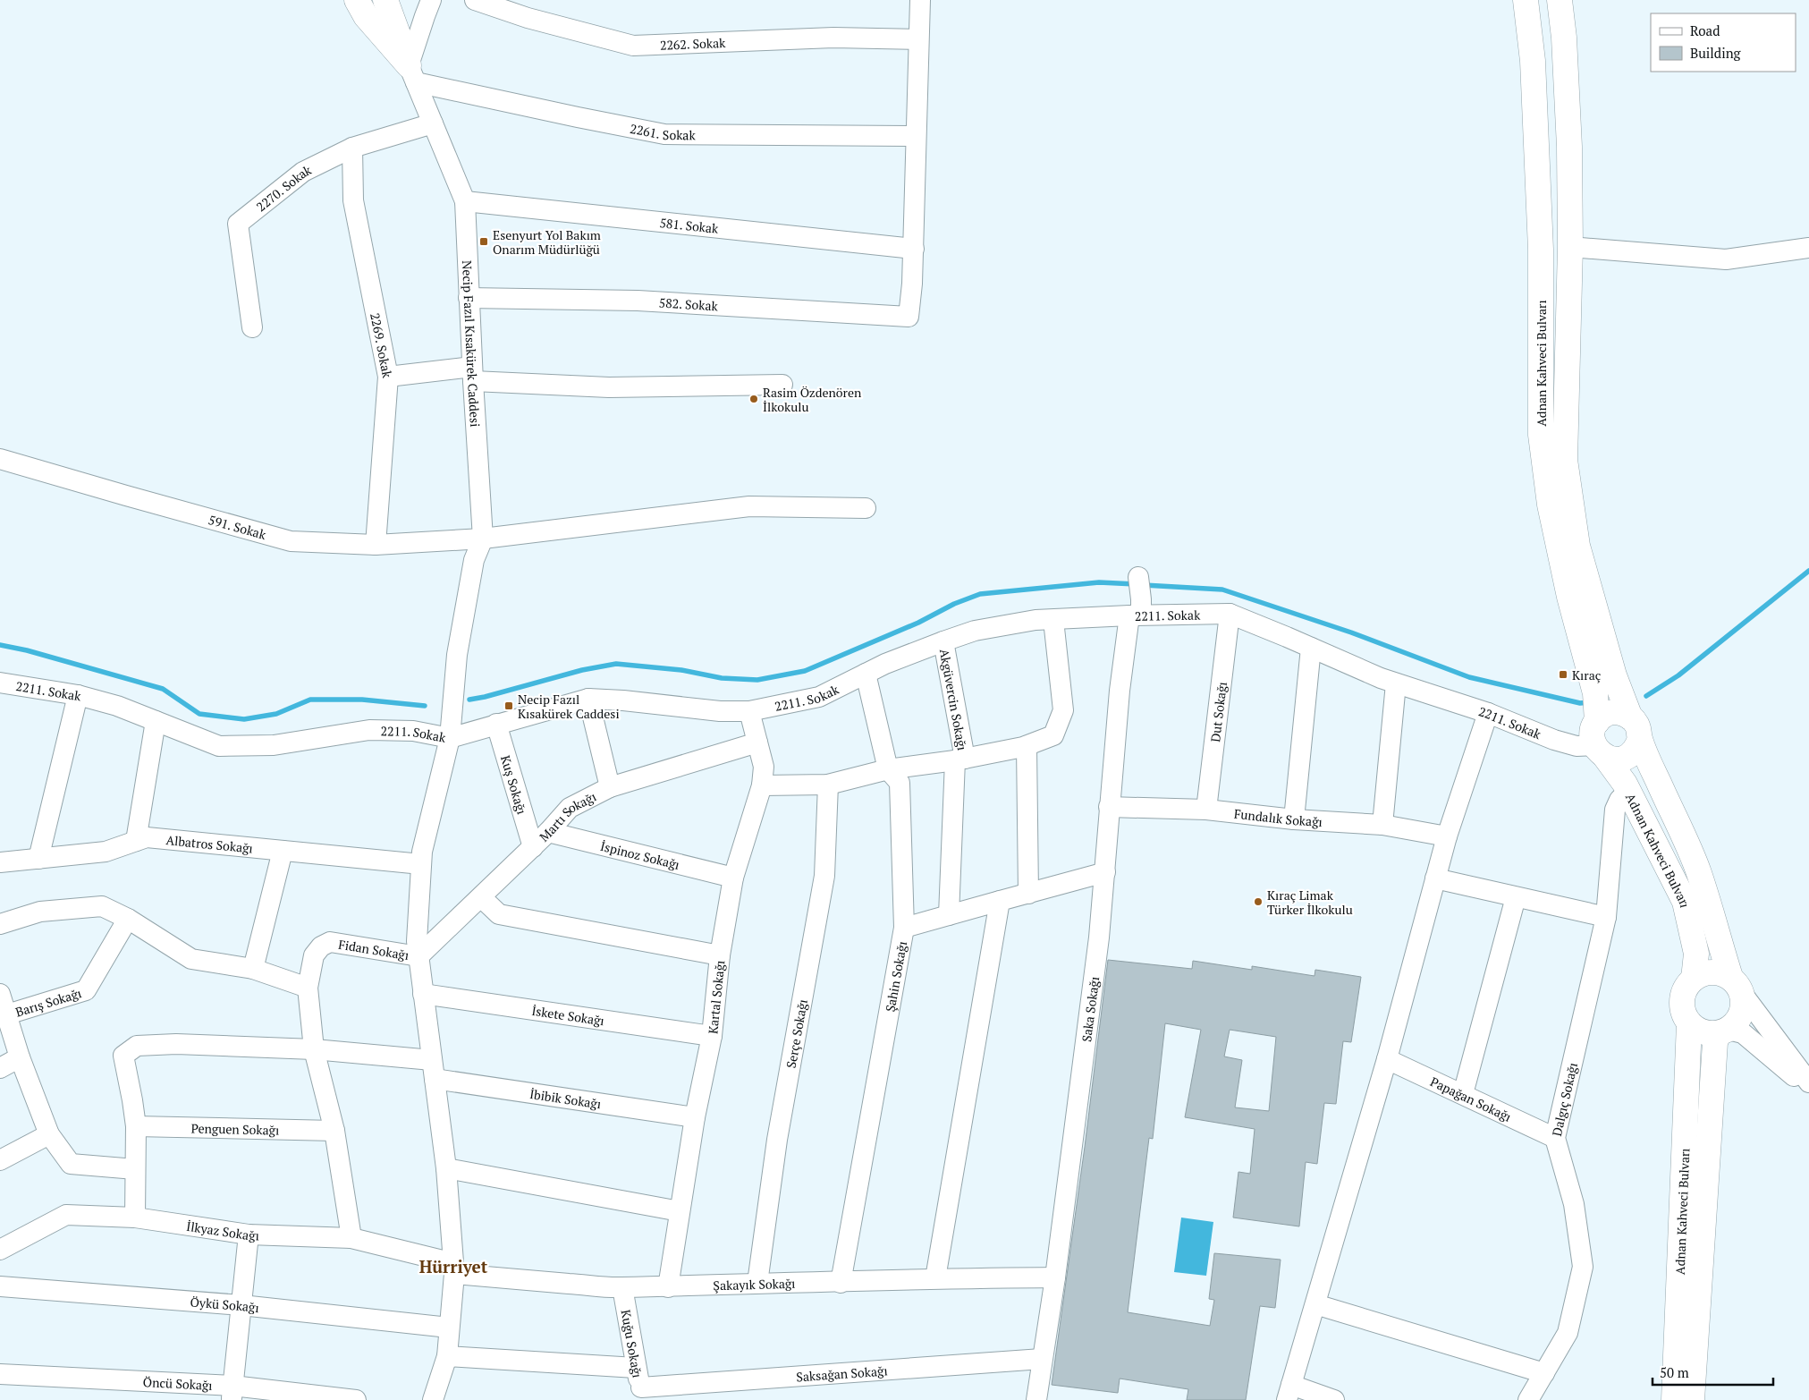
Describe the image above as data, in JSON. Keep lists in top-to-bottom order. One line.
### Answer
{"streets":{"main road":["Necip Fazıl Kısakürek Caddesi","Adnan Kahveci Bulvarı"],"street":["2262. Sokak","2261. Sokak","2270. Sokak","581. Sokak","582. Sokak","2269. Sokak","591. Sokak","2211. Sokak","Akgüvercin Sokağı","Dut Sokağı","Kuş Sokağı","Fundalık Sokağı","Martı Sokağı","Albatros Sokağı","İspinoz Sokağı","Fidan Sokağı","Şahin Sokağı","Kartal Sokağı","Barış Sokağı","Saka Sokağı","İskete Sokağı","Serçe Sokağı","İbibik Sokağı","Papağan Sokağı","Dalgıç Sokağı","Penguen Sokağı","İlkyaz Sokağı","Şakayık Sokağı","Öykü Sokağı","Kuğu Sokağı","Saksağan Sokağı","Öncü Sokağı"]},"crossings":[["2261. Sokak","Necip Fazıl Kısakürek Caddesi"],["2270. Sokak","Necip Fazıl Kısakürek Caddesi"],["2270. Sokak","2269. Sokak"],["581. Sokak","582. Sokak"],["581. Sokak","Necip Fazıl Kısakürek Caddesi"],["582. Sokak","Necip Fazıl Kısakürek Caddesi"],["Necip Fazıl Kısakürek Caddesi","591. Sokak"],["Necip Fazıl Kısakürek Caddesi","2211. Sokak"],["Necip Fazıl Kısakürek Caddesi","Martı Sokağı"],["Necip Fazıl Kısakürek Caddesi","Albatros Sokağı"],["Necip Fazıl Kısakürek Caddesi","Fidan Sokağı"],["Necip Fazıl Kısakürek Caddesi","İskete Sokağı"],["Necip Fazıl Kısakürek Caddesi","İbibik Sokağı"],["Necip Fazıl Kısakürek Caddesi","İlkyaz Sokağı"],["Necip Fazıl Kısakürek Caddesi","Şakayık Sokağı"],["Necip Fazıl Kısakürek Caddesi","Öykü Sokağı"],["2269. Sokak","591. Sokak"],["Adnan Kahveci Bulvarı","2211. Sokak"],["Adnan Kahveci Bulvarı","Dalgıç Sokağı"],["2211. Sokak","Akgüvercin Sokağı"],["2211. Sokak","Dut Sokağı"],["2211. Sokak","Kuş Sokağı"],["2211. Sokak","Şahin Sokağı"],["2211. Sokak","Kartal Sokağı"],["2211. Sokak","Saka Sokağı"],["Dut Sokağı","Fundalık Sokağı"],["Kuş Sokağı","Martı Sokağı"],["Fundalık Sokağı","Saka Sokağı"],["Martı Sokağı","İspinoz Sokağı"],["Martı Sokağı","Fidan Sokağı"],["Martı Sokağı","Kartal Sokağı"],["İspinoz Sokağı","Kartal Sokağı"],["Şahin Sokağı","Şakayık Sokağı"],["Kartal Sokağı","İskete Sokağı"],["Kartal Sokağı","İbibik Sokağı"],["Kartal Sokağı","Şakayık Sokağı"],["Saka Sokağı","Şakayık Sokağı"],["Saka Sokağı","Saksağan Sokağı"],["Serçe Sokağı","Şakayık Sokağı"],["İbibik Sokağı","Penguen Sokağı"],["Papağan Sokağı","Dalgıç Sokağı"],["İlkyaz Sokağı","Şakayık Sokağı"],["Şakayık Sokağı","Kuğu Sokağı"],["Kuğu Sokağı","Saksağan Sokağı"]],"districts":["Hürriyet"],"places":{"transit":["Esenyurt Yol Bakım Onarım Müdürlüğü","Kıraç","Necip Fazıl Kısakürek Caddesi"],"other":["Rasim Özdenören İlkokulu","Kıraç Limak Türker İlkokulu"]},"legend":["Road","Building"],"scale_bar":"50 m"}
